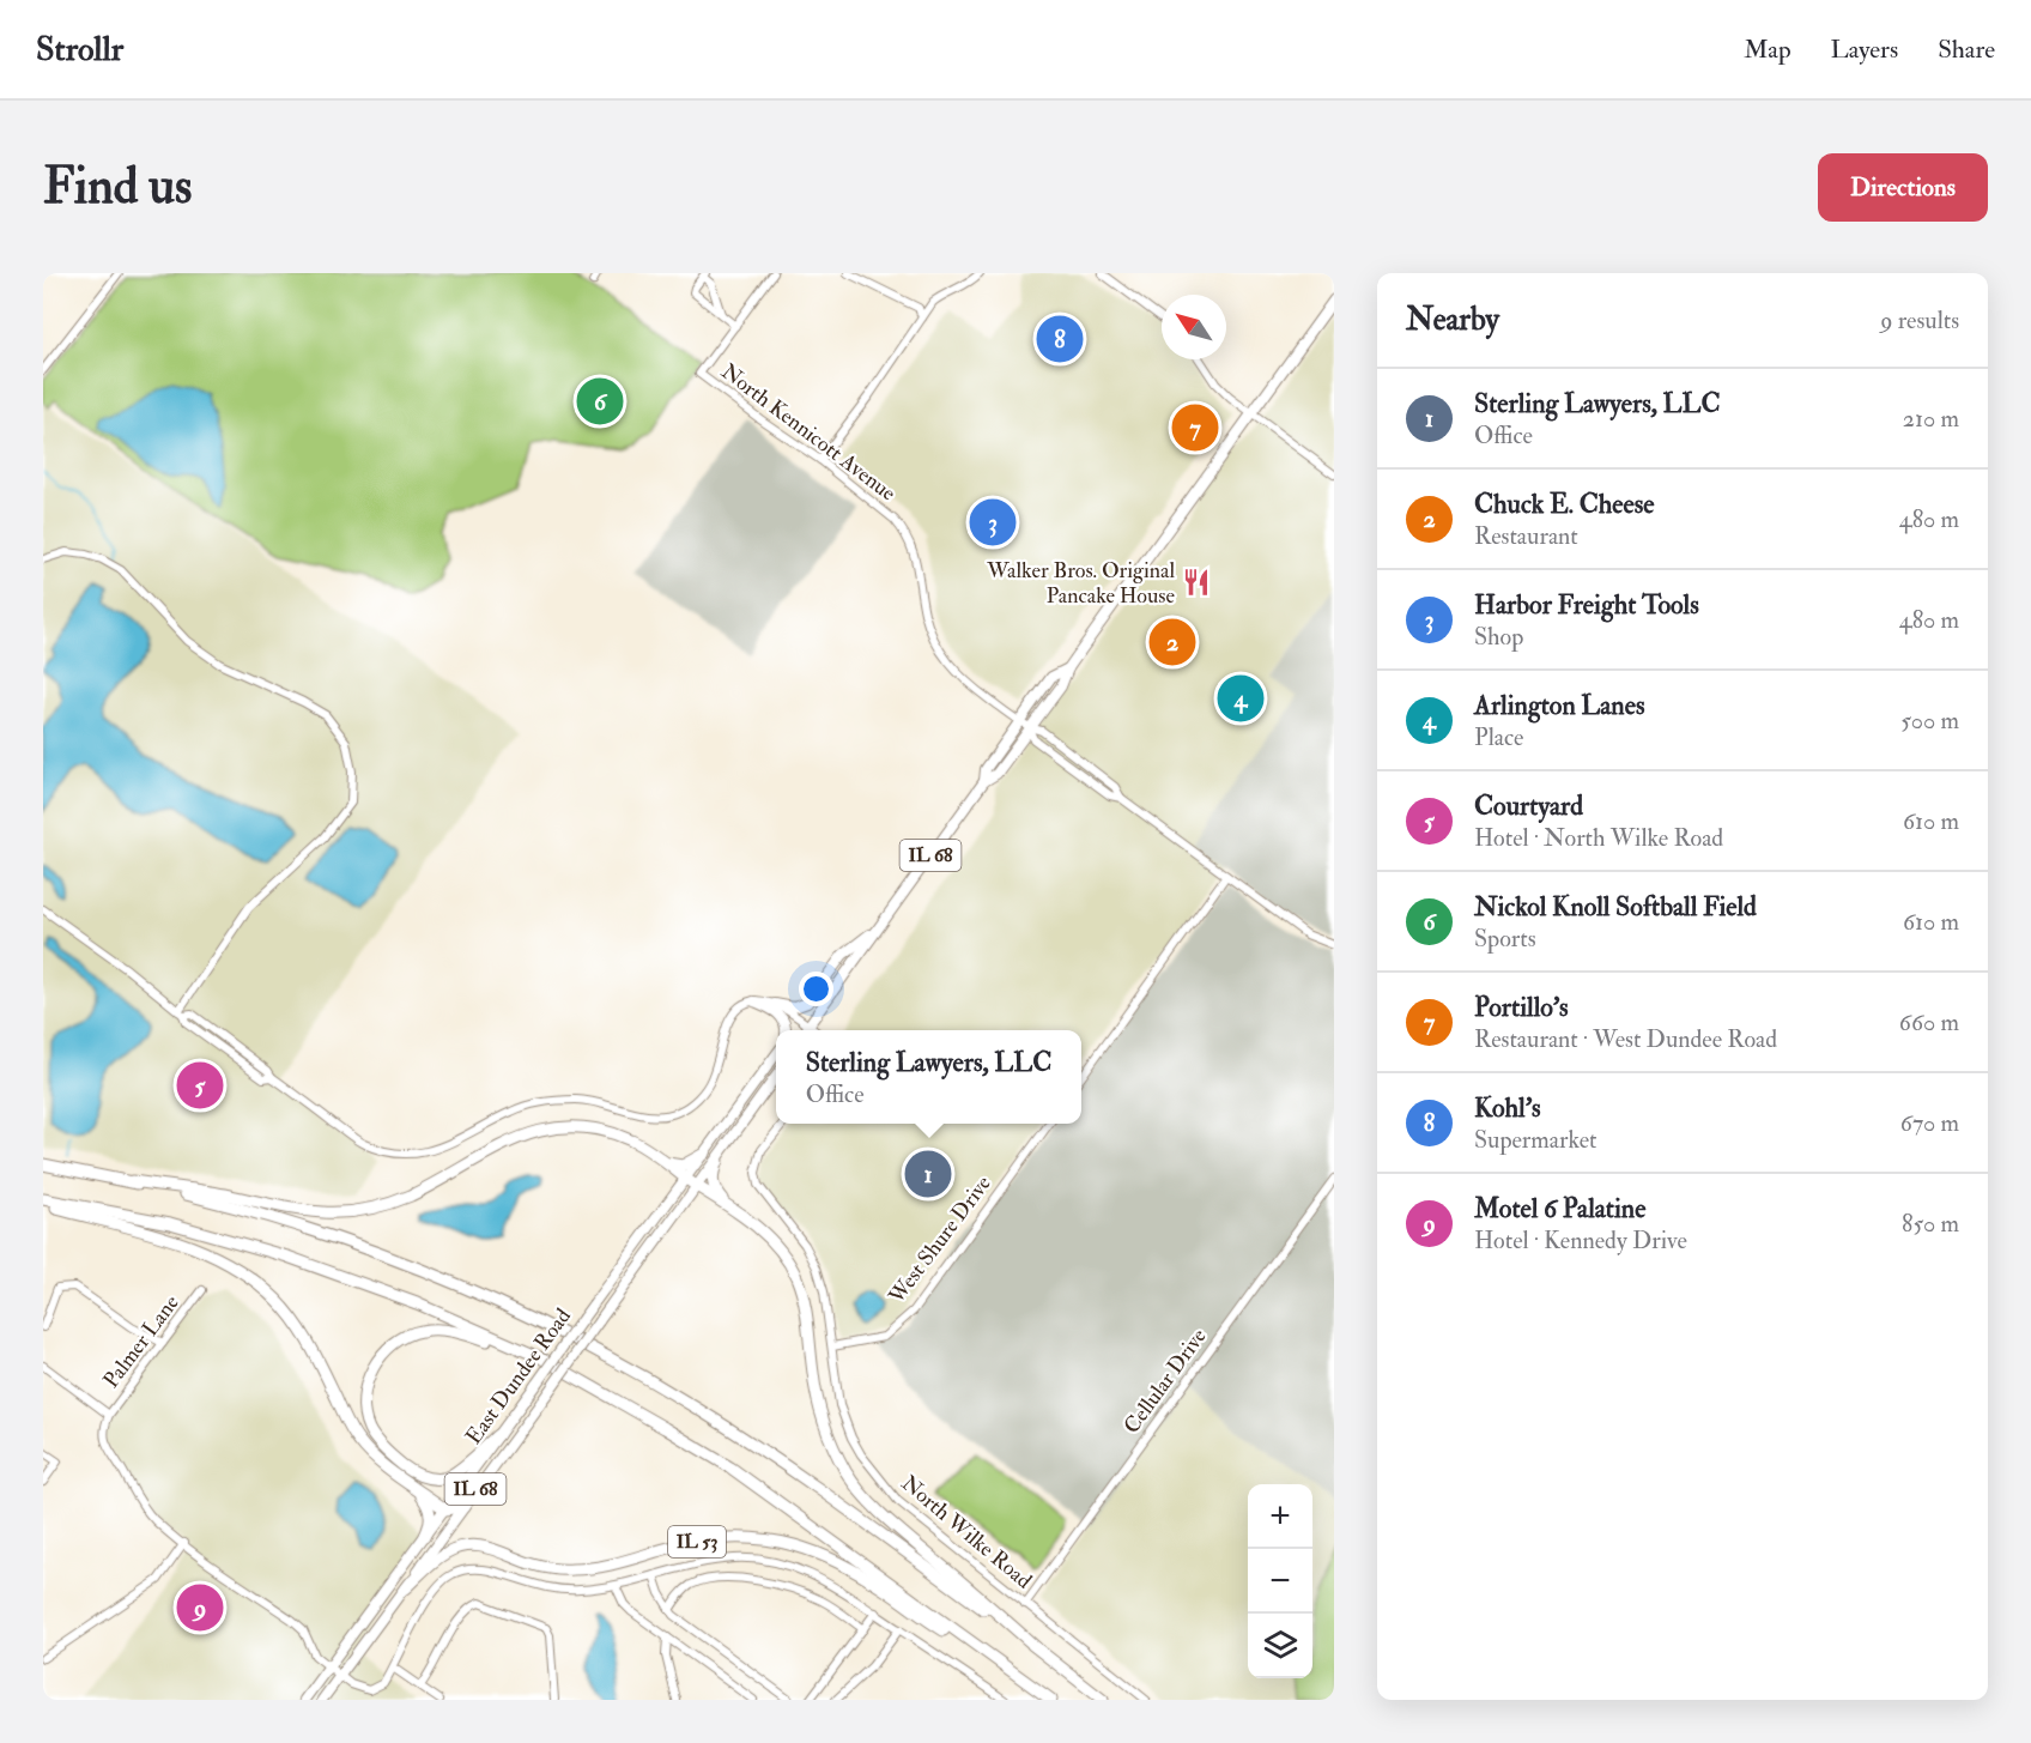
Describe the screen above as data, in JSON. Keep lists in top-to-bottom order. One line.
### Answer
{"streets":{"highway":["IL 53"],"main road":["IL 68","East Dundee Road"],"street":["North Kennicott Avenue","West Shure Drive","Palmer Lane","Cellular Drive","North Wilke Road"]},"crossings":[["North Kennicott Avenue","IL 68"],["IL 68","East Dundee Road"],["West Shure Drive","North Wilke Road"],["East Dundee Road","IL 53"],["Cellular Drive","North Wilke Road"]],"places":{"restaurant":["Walker Bros. Original Pancake House"]},"north":"top left","page":{"header":"Strollr","nav":["Map","Layers","Share"],"buttons":"Directions","title":"Find us","heading":["Nearby","9 results"],"pins":["8","6","7","3","2","4","5","1","9"],"list":[{"mark":"1","name":"Sterling Lawyers, LLC","note":"Office","value":"210 m"},{"mark":"2","name":"Chuck E. Cheese","note":"Restaurant","value":"480 m"},{"mark":"3","name":"Harbor Freight Tools","note":"Shop","value":"480 m"},{"mark":"4","name":"Arlington Lanes","note":"Place","value":"500 m"},{"mark":"5","name":"Courtyard","note":"Hotel · North Wilke Road","value":"610 m"},{"mark":"6","name":"Nickol Knoll Softball Field","note":"Sports","value":"610 m"},{"mark":"7","name":"Portillo's","note":"Restaurant · West Dundee Road","value":"660 m"},{"mark":"8","name":"Kohl's","note":"Supermarket","value":"670 m"},{"mark":"9","name":"Motel 6 Palatine","note":"Hotel · Kennedy Drive","value":"850 m"}],"popup":["Sterling Lawyers, LLC","Office"],"map_buttons":["+","−"]}}
